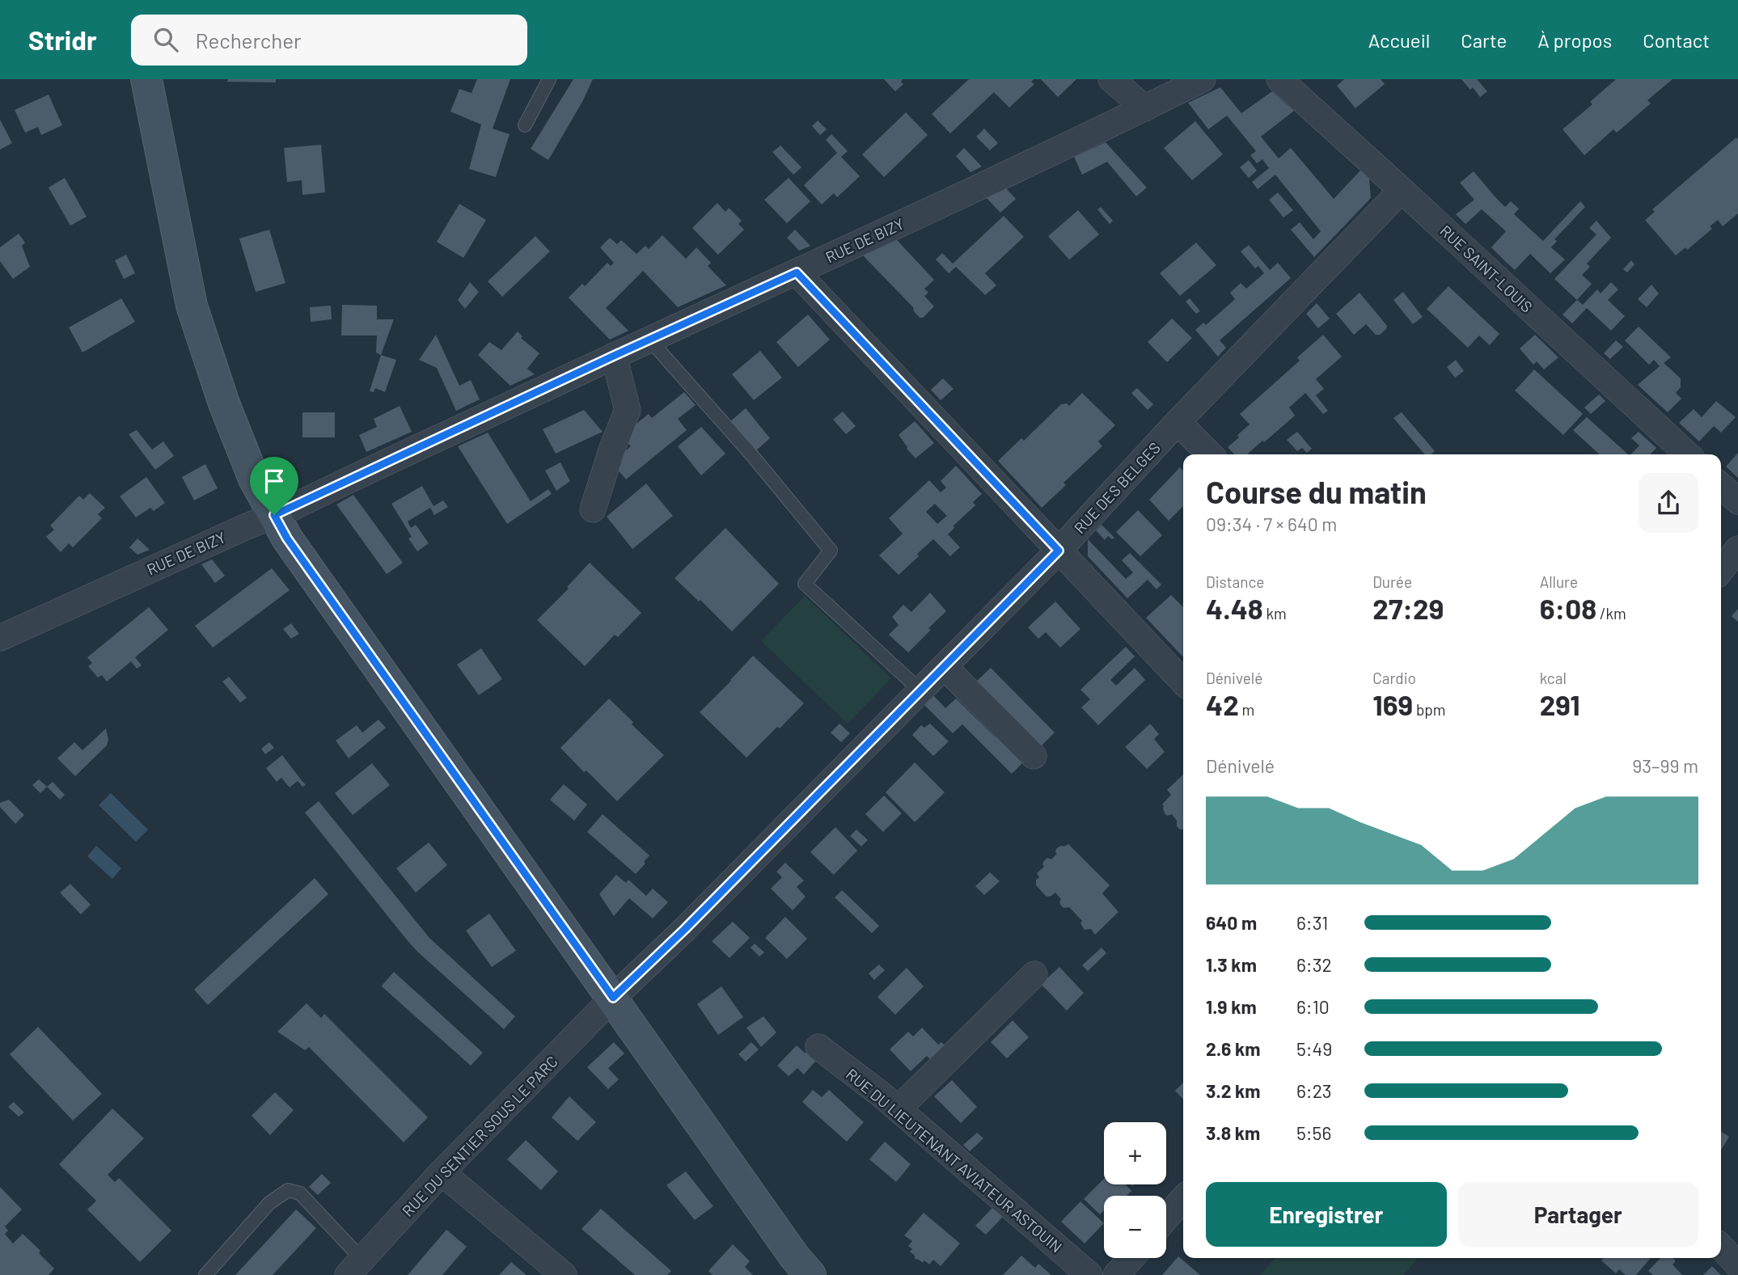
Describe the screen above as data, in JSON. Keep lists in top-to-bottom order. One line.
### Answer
{"streets":{"street":["RUE DE BIZY","RUE SAINT-LOUIS","RUE DES BELGES","RUE DU SENTIER SOUS LE PARC","RUE DU LIEUTENANT AVIATEUR ASTOUIN"]},"crossings":[["RUE SAINT-LOUIS","RUE DES BELGES"],["RUE DES BELGES","RUE DU SENTIER SOUS LE PARC"]],"page":{"header":"Stridr","search":"Rechercher","nav":["Accueil","Carte","À propos","Contact"],"heading":["Course du matin","09:34 · 7 × 640 m"],"stats":[["Distance","4.48 km"],["Durée","27:29"],["Allure","6:08 /km"],["Dénivelé","42 m"],["Cardio","169 bpm"],["kcal","291"]],"chart":["Dénivelé","93–99 m"],"list":[{"name":"640 m","note":"6:31"},{"name":"1.3 km","note":"6:32"},{"name":"1.9 km","note":"6:10"},{"name":"2.6 km","note":"5:49"},{"name":"3.2 km","note":"6:23"},{"name":"3.8 km","note":"5:56"}],"map_buttons":["+","−"],"buttons":["Enregistrer","Partager"]}}
